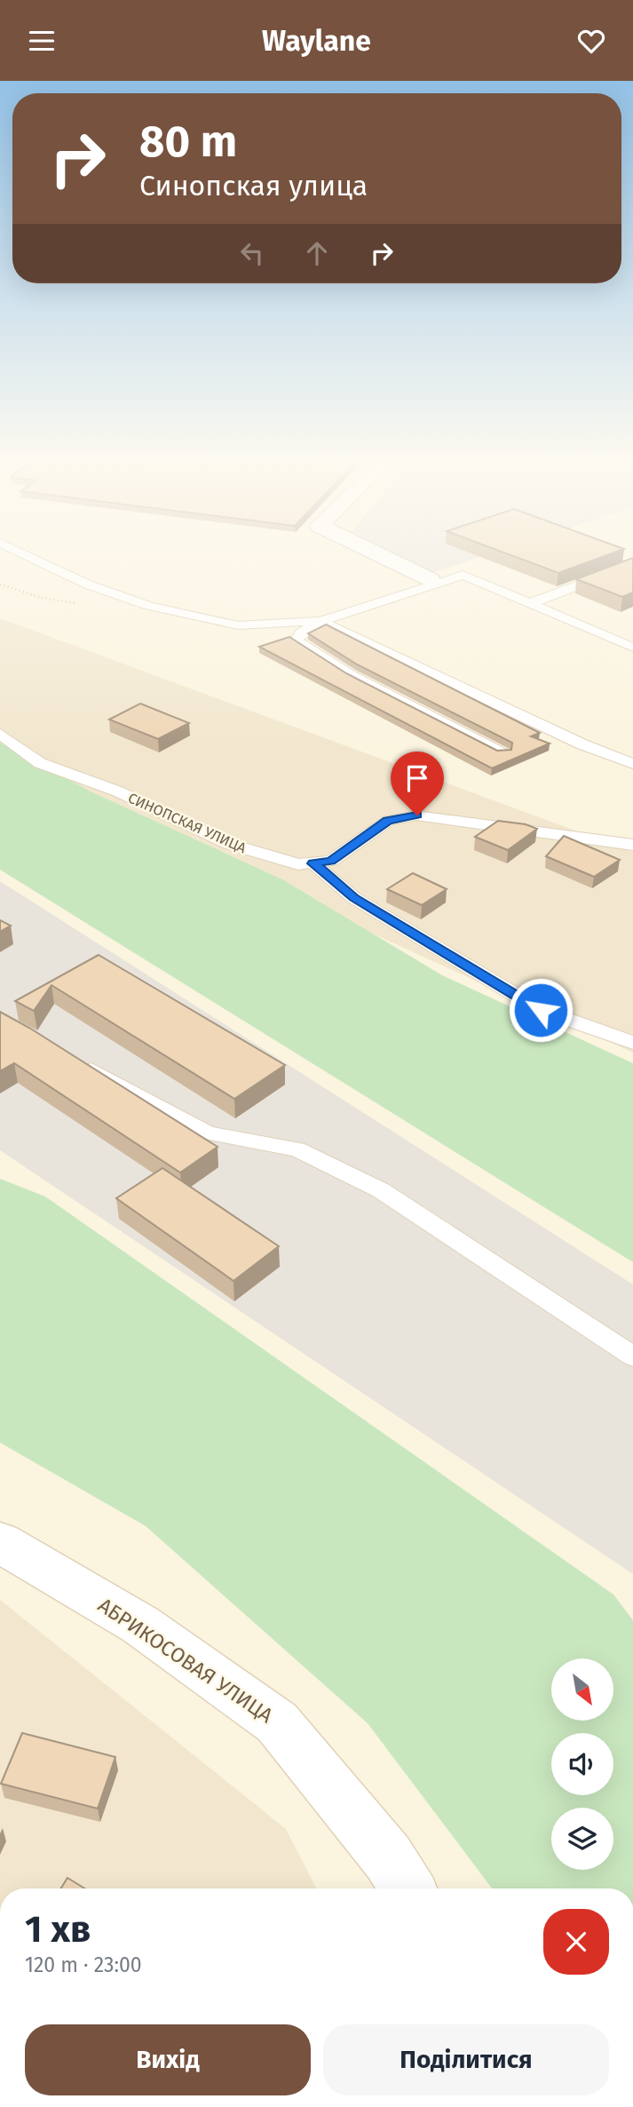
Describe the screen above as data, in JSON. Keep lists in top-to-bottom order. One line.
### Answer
{"streets":{"street":["АБРИКОСОВАЯ УЛИЦА"],"lane":["СИНОПСКАЯ УЛИЦА"]},"north":"bottom right","page":{"header":"Waylane","turn":["80 m","Синопская улица"],"heading":["1 хв","120 m · 23:00"],"buttons":["Вихід","Поділитися"]}}
